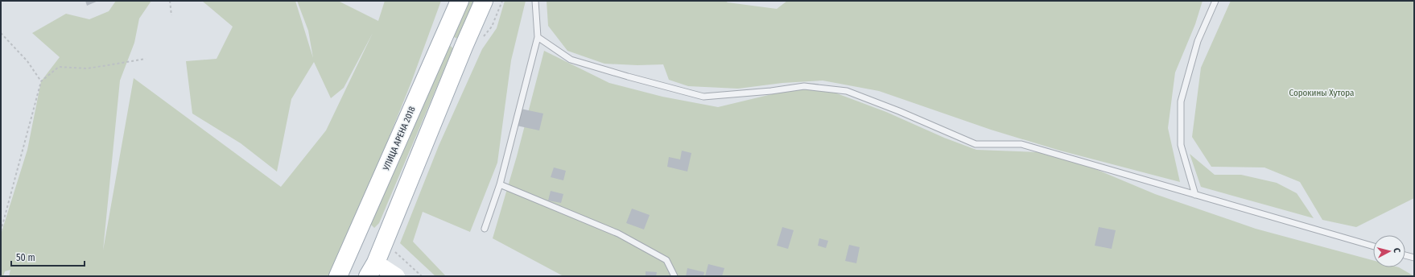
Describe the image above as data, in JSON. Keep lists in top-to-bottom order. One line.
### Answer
{"streets":{"main road":["УЛИЦА АРЕНА 2018"]},"parks":["Сорокины Хутора"],"scale_bar":"50 m","north":"right"}
